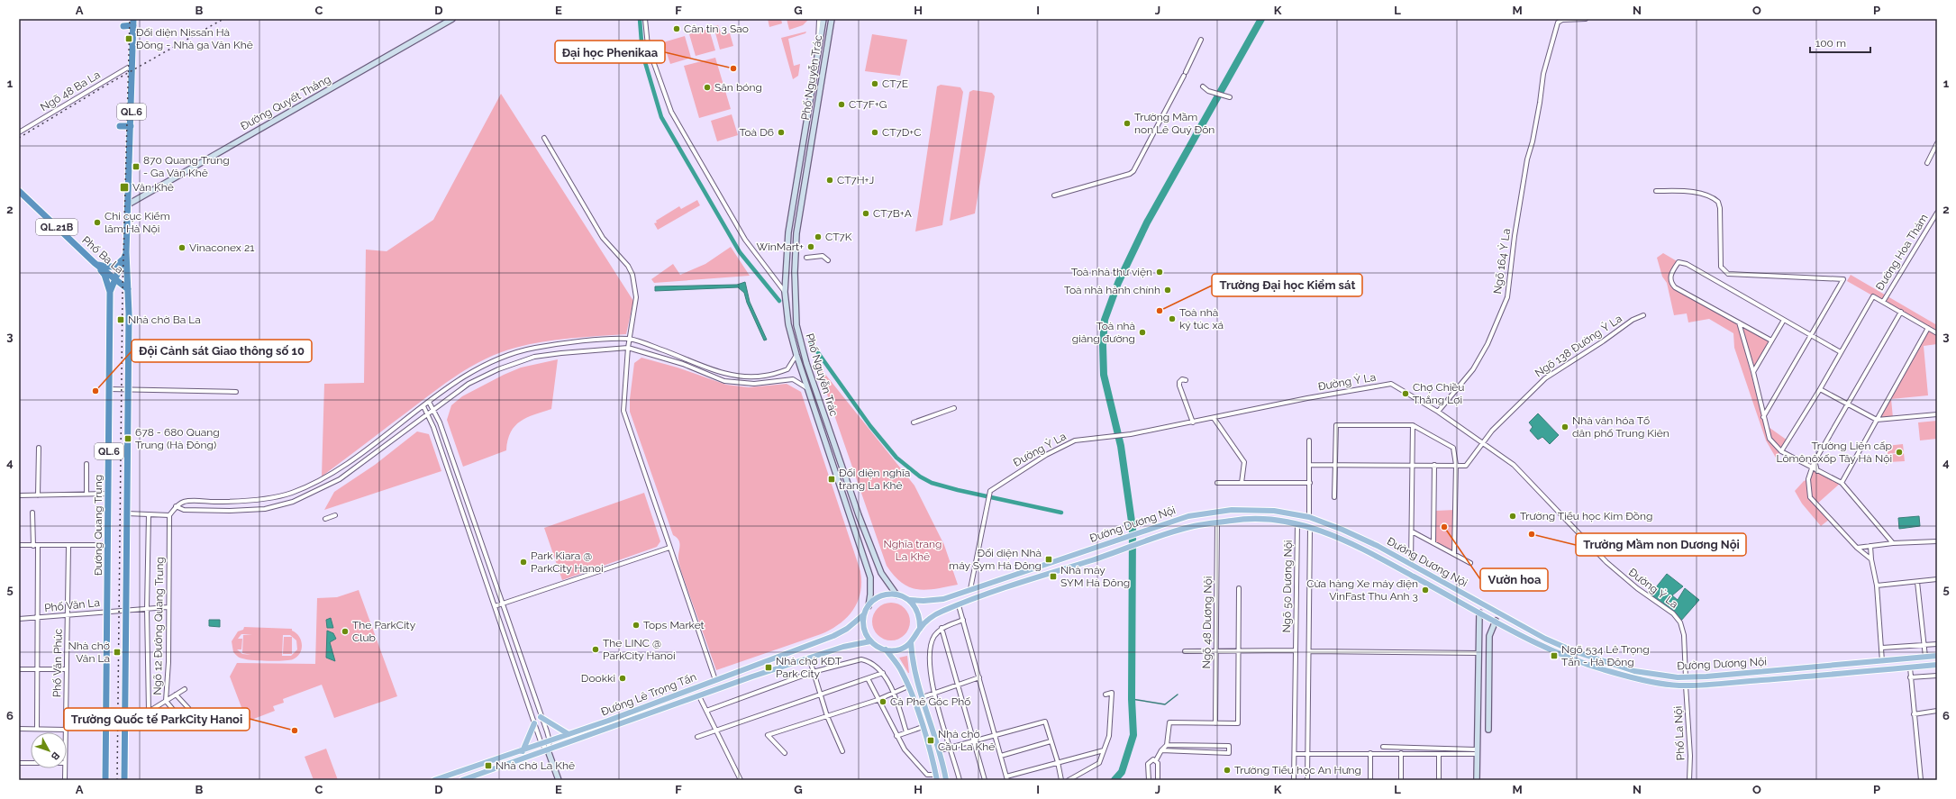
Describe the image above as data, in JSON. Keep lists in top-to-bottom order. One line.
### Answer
{"streets":{"highway":["QL.6","QL.21B","Phố Ba La","Đường Quang Trung"],"main road":["Phố Nguyễn Trác","Đường Quyết Thắng","Đường Dương Nội","Đường Lê Trọng Tấn"],"street":["Ngõ 48 Ba La","Đường Hoa Thám","Ngõ 164 Ỷ La","Ngõ 138 Đường Ỷ La","Đường Ỷ La","Ngõ 50 Dương Nội","Phố Văn La","Ngõ 48 Dương Nội","Ngõ 12 Đường Quang Trung","Phố Văn Phúc","Phố La Nội"]},"crossings":[["Phố Nguyễn Trác","Đường Dương Nội"],["Phố Nguyễn Trác","Đường Lê Trọng Tấn"],["Ngõ 48 Ba La","Đường Quang Trung"],["Đường Quyết Thắng","Đường Quang Trung"],["Phố Ba La","Đường Quang Trung"],["Ngõ 164 Ỷ La","Đường Ỷ La"],["Ngõ 138 Đường Ỷ La","Đường Ỷ La"],["Đường Ỷ La","Đường Dương Nội"],["Đường Dương Nội","Ngõ 50 Dương Nội"],["Đường Dương Nội","Ngõ 48 Dương Nội"],["Đường Dương Nội","Đường Lê Trọng Tấn"],["Đường Dương Nội","Phố La Nội"],["Đường Quang Trung","Phố Văn La"],["Đường Quang Trung","Ngõ 12 Đường Quang Trung"],["Phố Văn La","Ngõ 12 Đường Quang Trung"],["Phố Văn La","Phố Văn Phúc"]],"parks":["Nghĩa trang La Khê"],"places":{"other":["Căn tin 3 Sao","Đại học Phenikaa","CT7E","Sân bóng","CT7F+G","Trường Mầm non Lê Quý Đôn","Toà D6","CT7D+C","CT7H+J","CT7B+A","Chi cục Kiểm lâm Hà Nội","CT7K","WinMart+","Vinaconex 21","Toà nhà thư viện","Toà nhà hành chính","Trường Đại học Kiểm sát","Toà nhà ký túc xá","Toà nhà giảng đường","Đội Cảnh sát Giao thông số 10","Chợ Chiều Thắng Lợi","Nhà văn hóa Tổ dân phố Trung Kiên","Trường Liên cấp Lômônôxốp Tây Hà Nội","Trường Tiểu học Kim Đồng","Vườn hoa","Trường Mầm non Dương Nội","Park Kiara @ ParkCity Hanoi","Cửa hàng Xe máy điện VinFast Thu Anh 3","Tops Market","The ParkCity Club","The LINC @ ParkCity Hanoi","Dookki","Cà Phê Góc Phố","Trường Quốc tế ParkCity Hanoi","Trường Tiểu học An Hưng"],"transit":["Đối diện Nissan Hà Đông - Nhà ga Văn Khê","870 Quang Trung - Ga Văn Khê","Văn Khê","Nhà chờ Ba La","678 - 680 Quang Trung (Hà Đông)","Đối diện nghĩa trang La Khê","Đối diện Nhà máy Sym Hà Đông","Nhà máy SYM Hà Đông","Nhà chờ Văn La","Ngõ 534 Lê Trọng Tấn - Hà Đông","Nhà chờ KĐT Park City","Nhà chờ Cầu La Khê","Nhà chờ La Khê"]},"scale_bar":"100 m","north":"bottom right","grid":{"columns":["A","B","C","D","E","F","G","H","I","J","K","L","M","N","O","P"],"rows":["1","2","3","4","5","6"]}}
